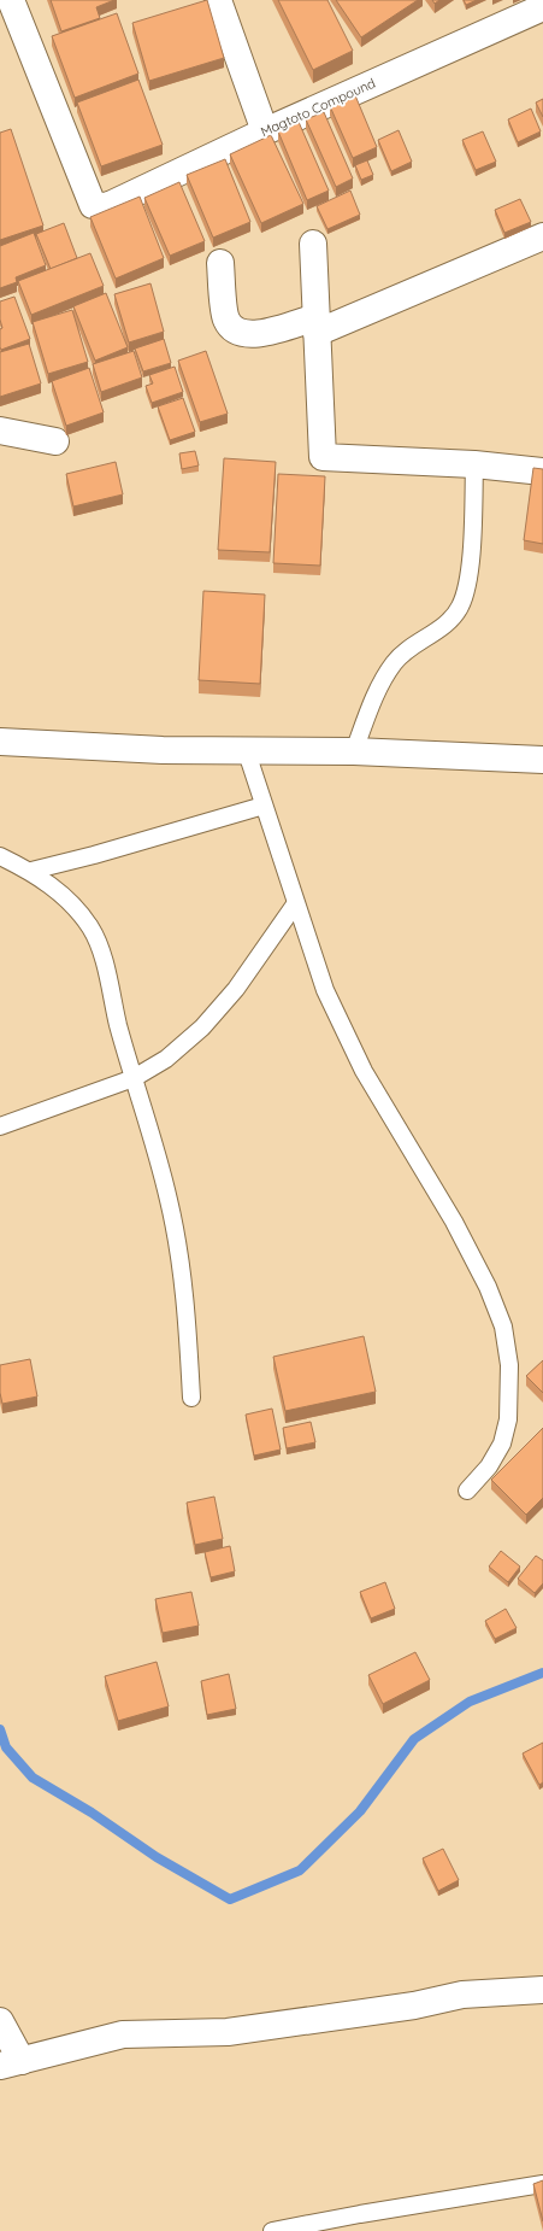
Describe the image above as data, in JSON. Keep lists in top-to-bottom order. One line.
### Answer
{"streets":{"street":["Magtoto Compound"]}}
